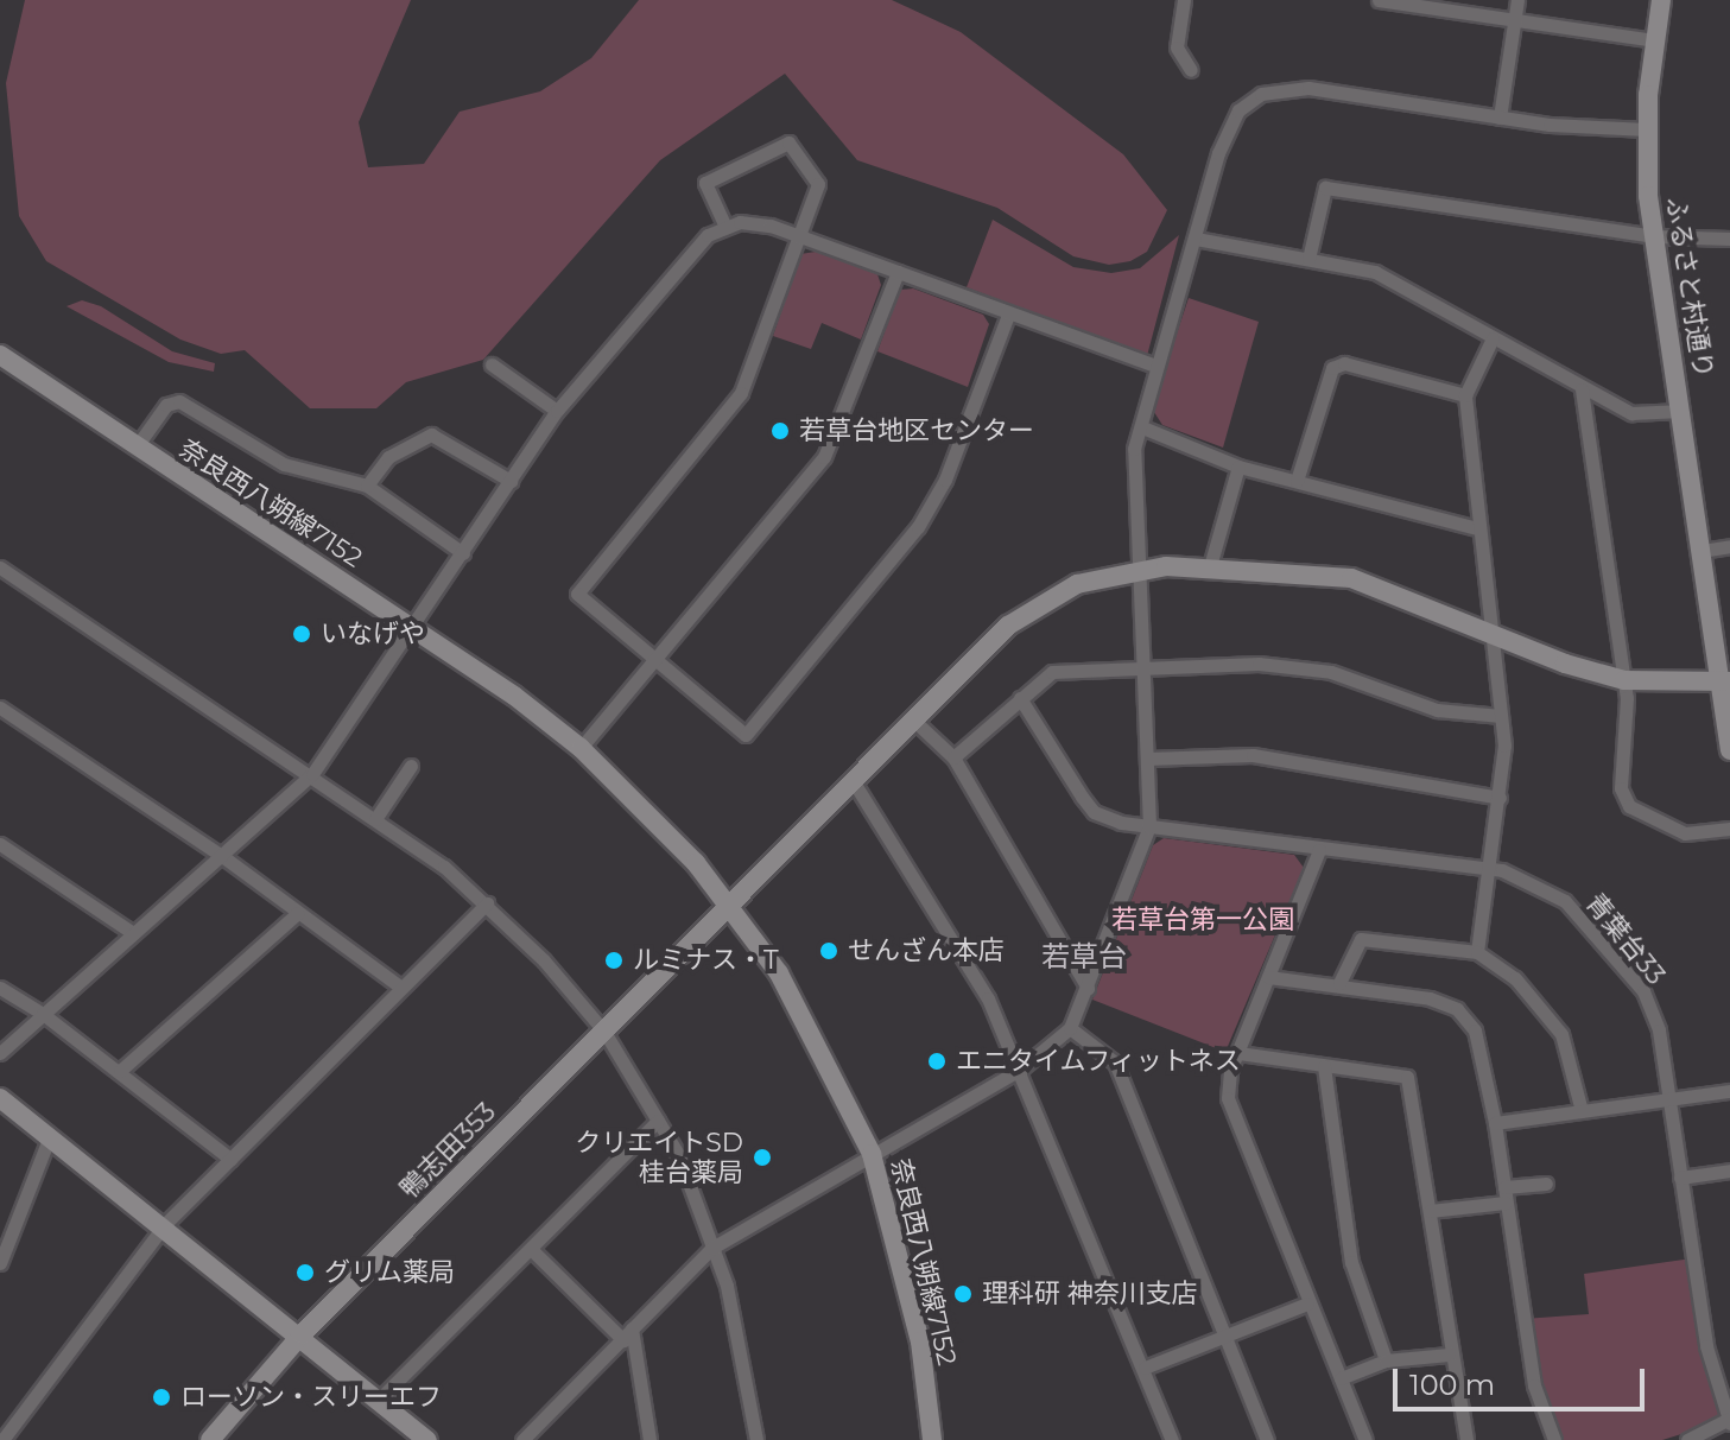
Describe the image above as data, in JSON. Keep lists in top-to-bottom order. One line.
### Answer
{"streets":{"street":["ふるさと村通り","奈良西八朔線7152","青葉台33","鴨志田353"]},"crossings":[["ふるさと村通り","鴨志田353"],["奈良西八朔線7152","鴨志田353"]],"districts":["若草台"],"parks":["若草台第一公園"],"places":["若草台地区センター","いなげや","せんざん本店","ルミナス・T","エニタイムフィットネス","クリエイトSD 桂台薬局","グリム薬局","理科研 神奈川支店","ローソン・スリーエフ"],"scale_bar":"100 m"}
